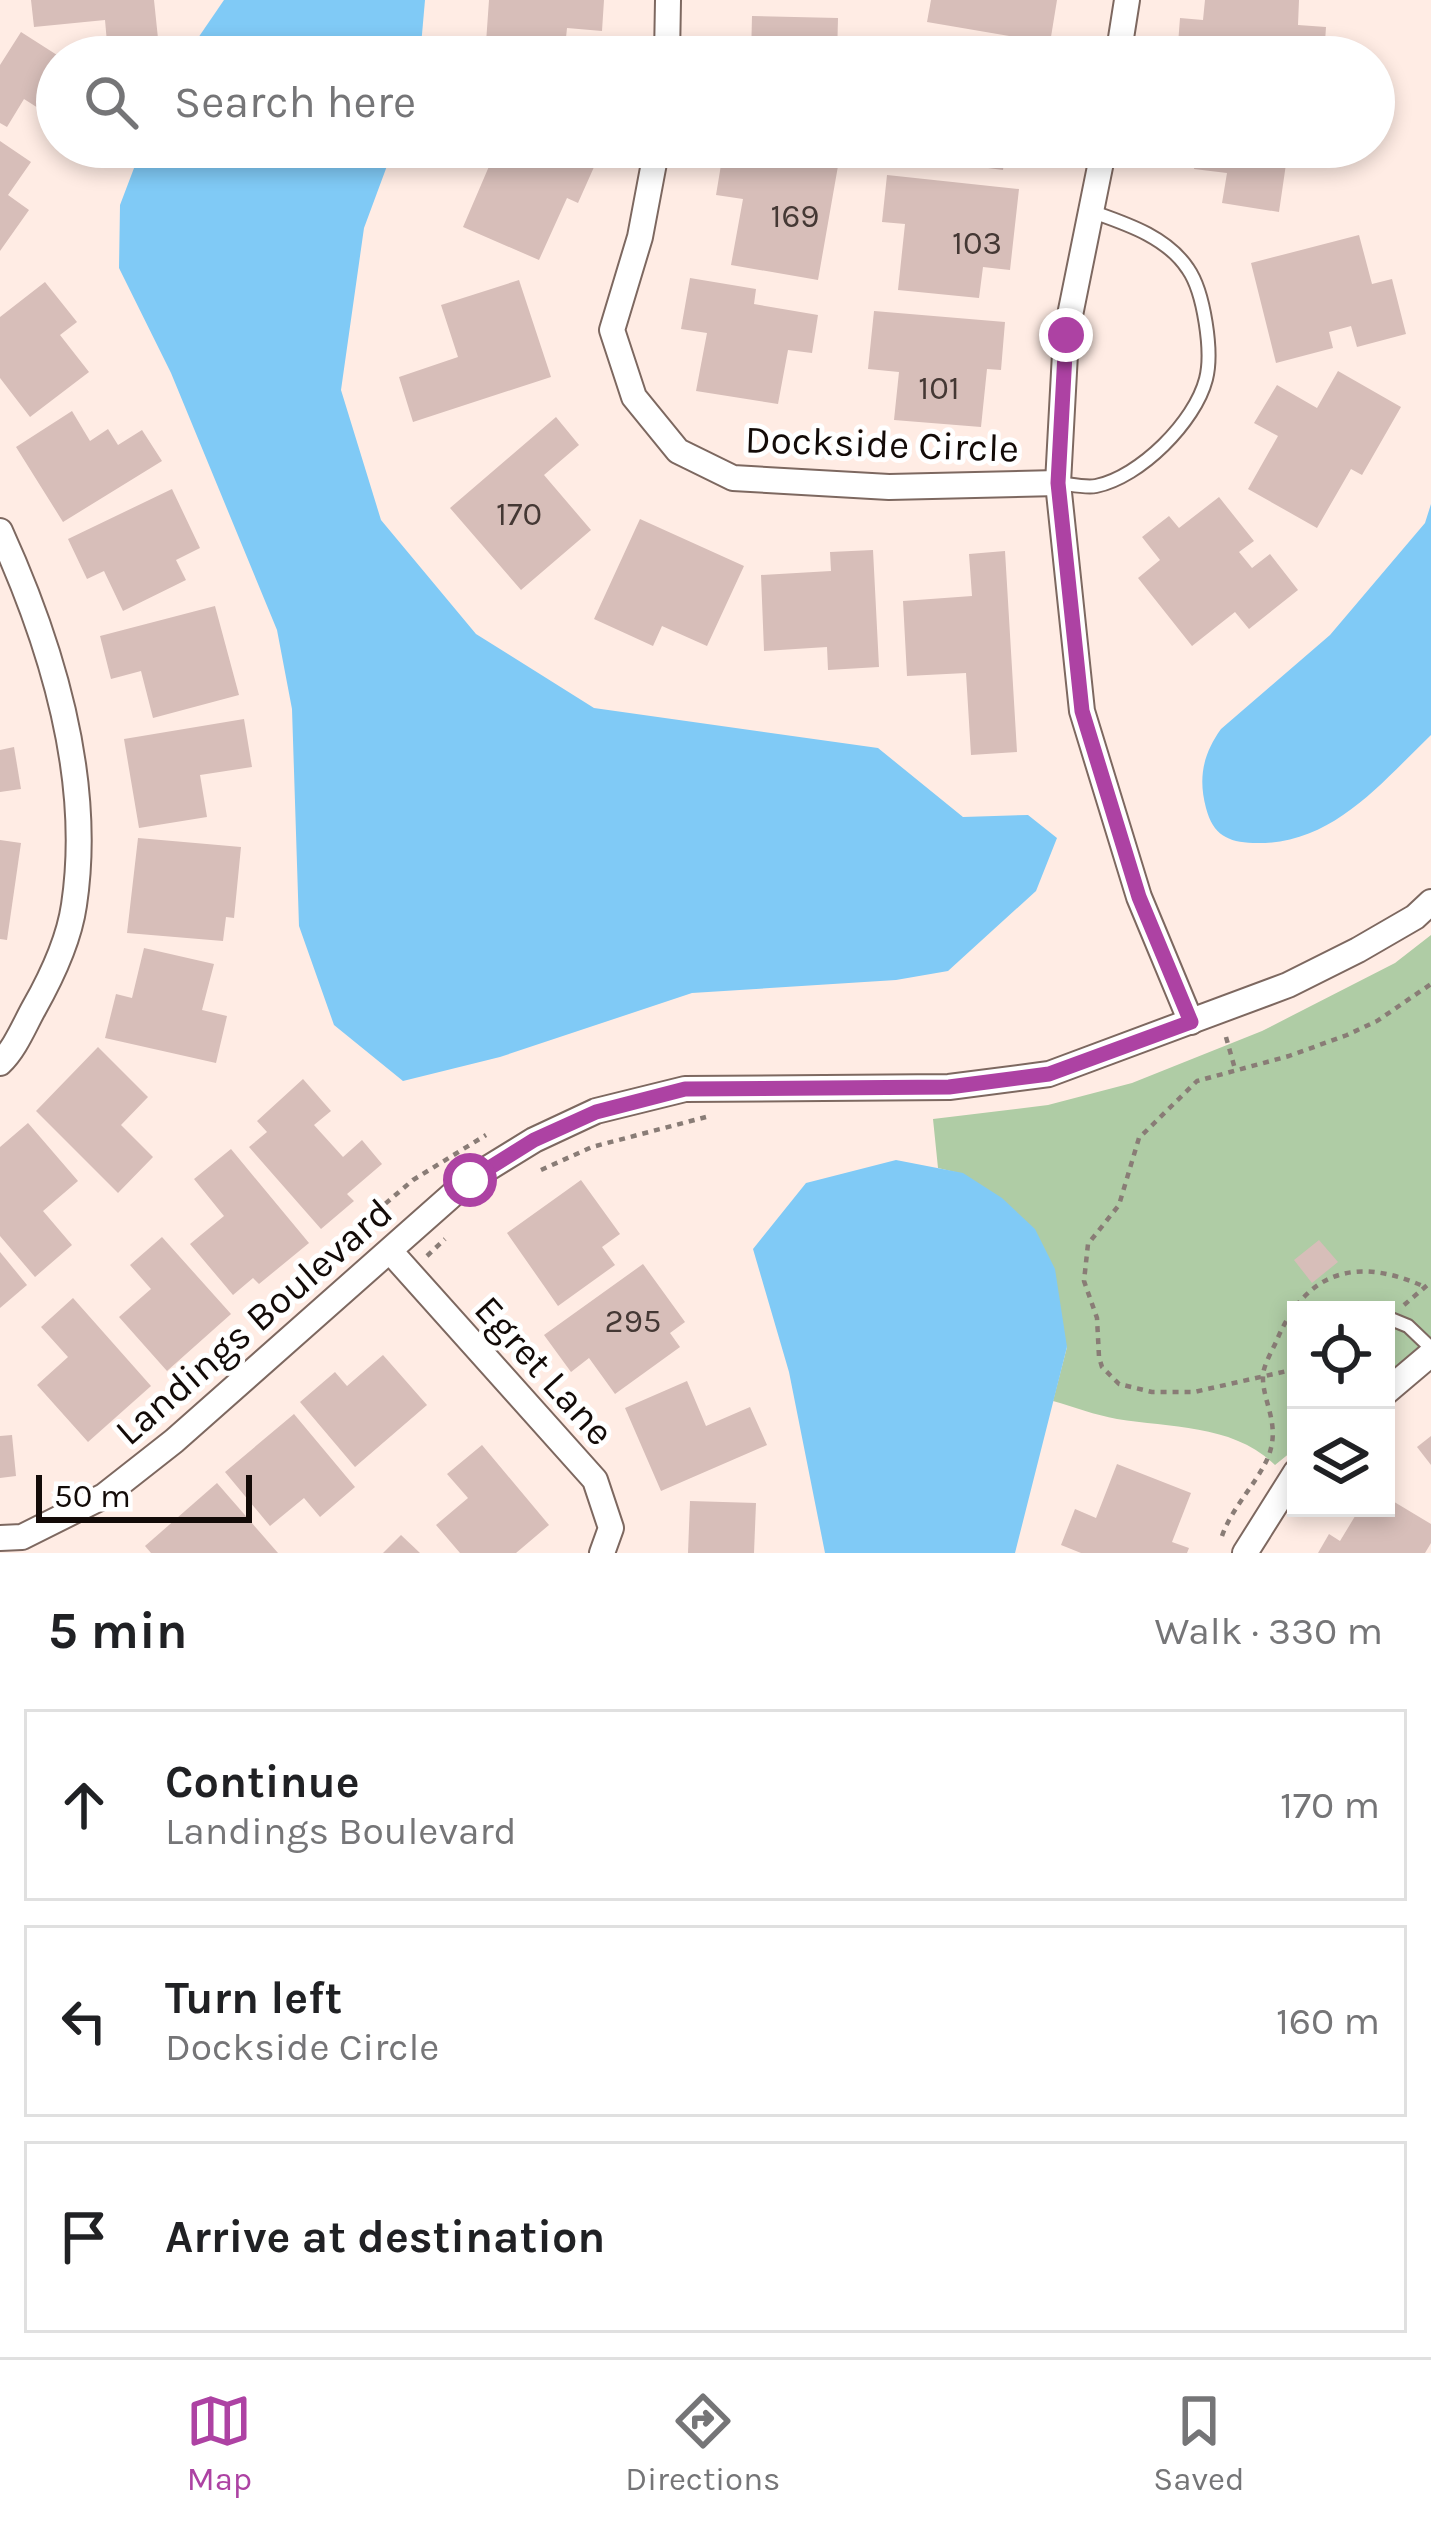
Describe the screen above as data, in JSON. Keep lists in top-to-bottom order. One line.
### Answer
{"streets":{"street":["Dockside Circle","Landings Boulevard","Egret Lane"]},"crossings":[["Dockside Circle","Landings Boulevard"],["Landings Boulevard","Egret Lane"]],"house_numbers":["169","103","101","170","295"],"scale_bar":"50 m","page":{"search":"Search here","scale":"50 m","heading":["5 min","Walk · 330 m"],"list":[["Continue","Landings Boulevard","170 m"],["Turn left","Dockside Circle","160 m"],"Arrive at destination"],"nav":["Map","Directions","Saved"]}}
